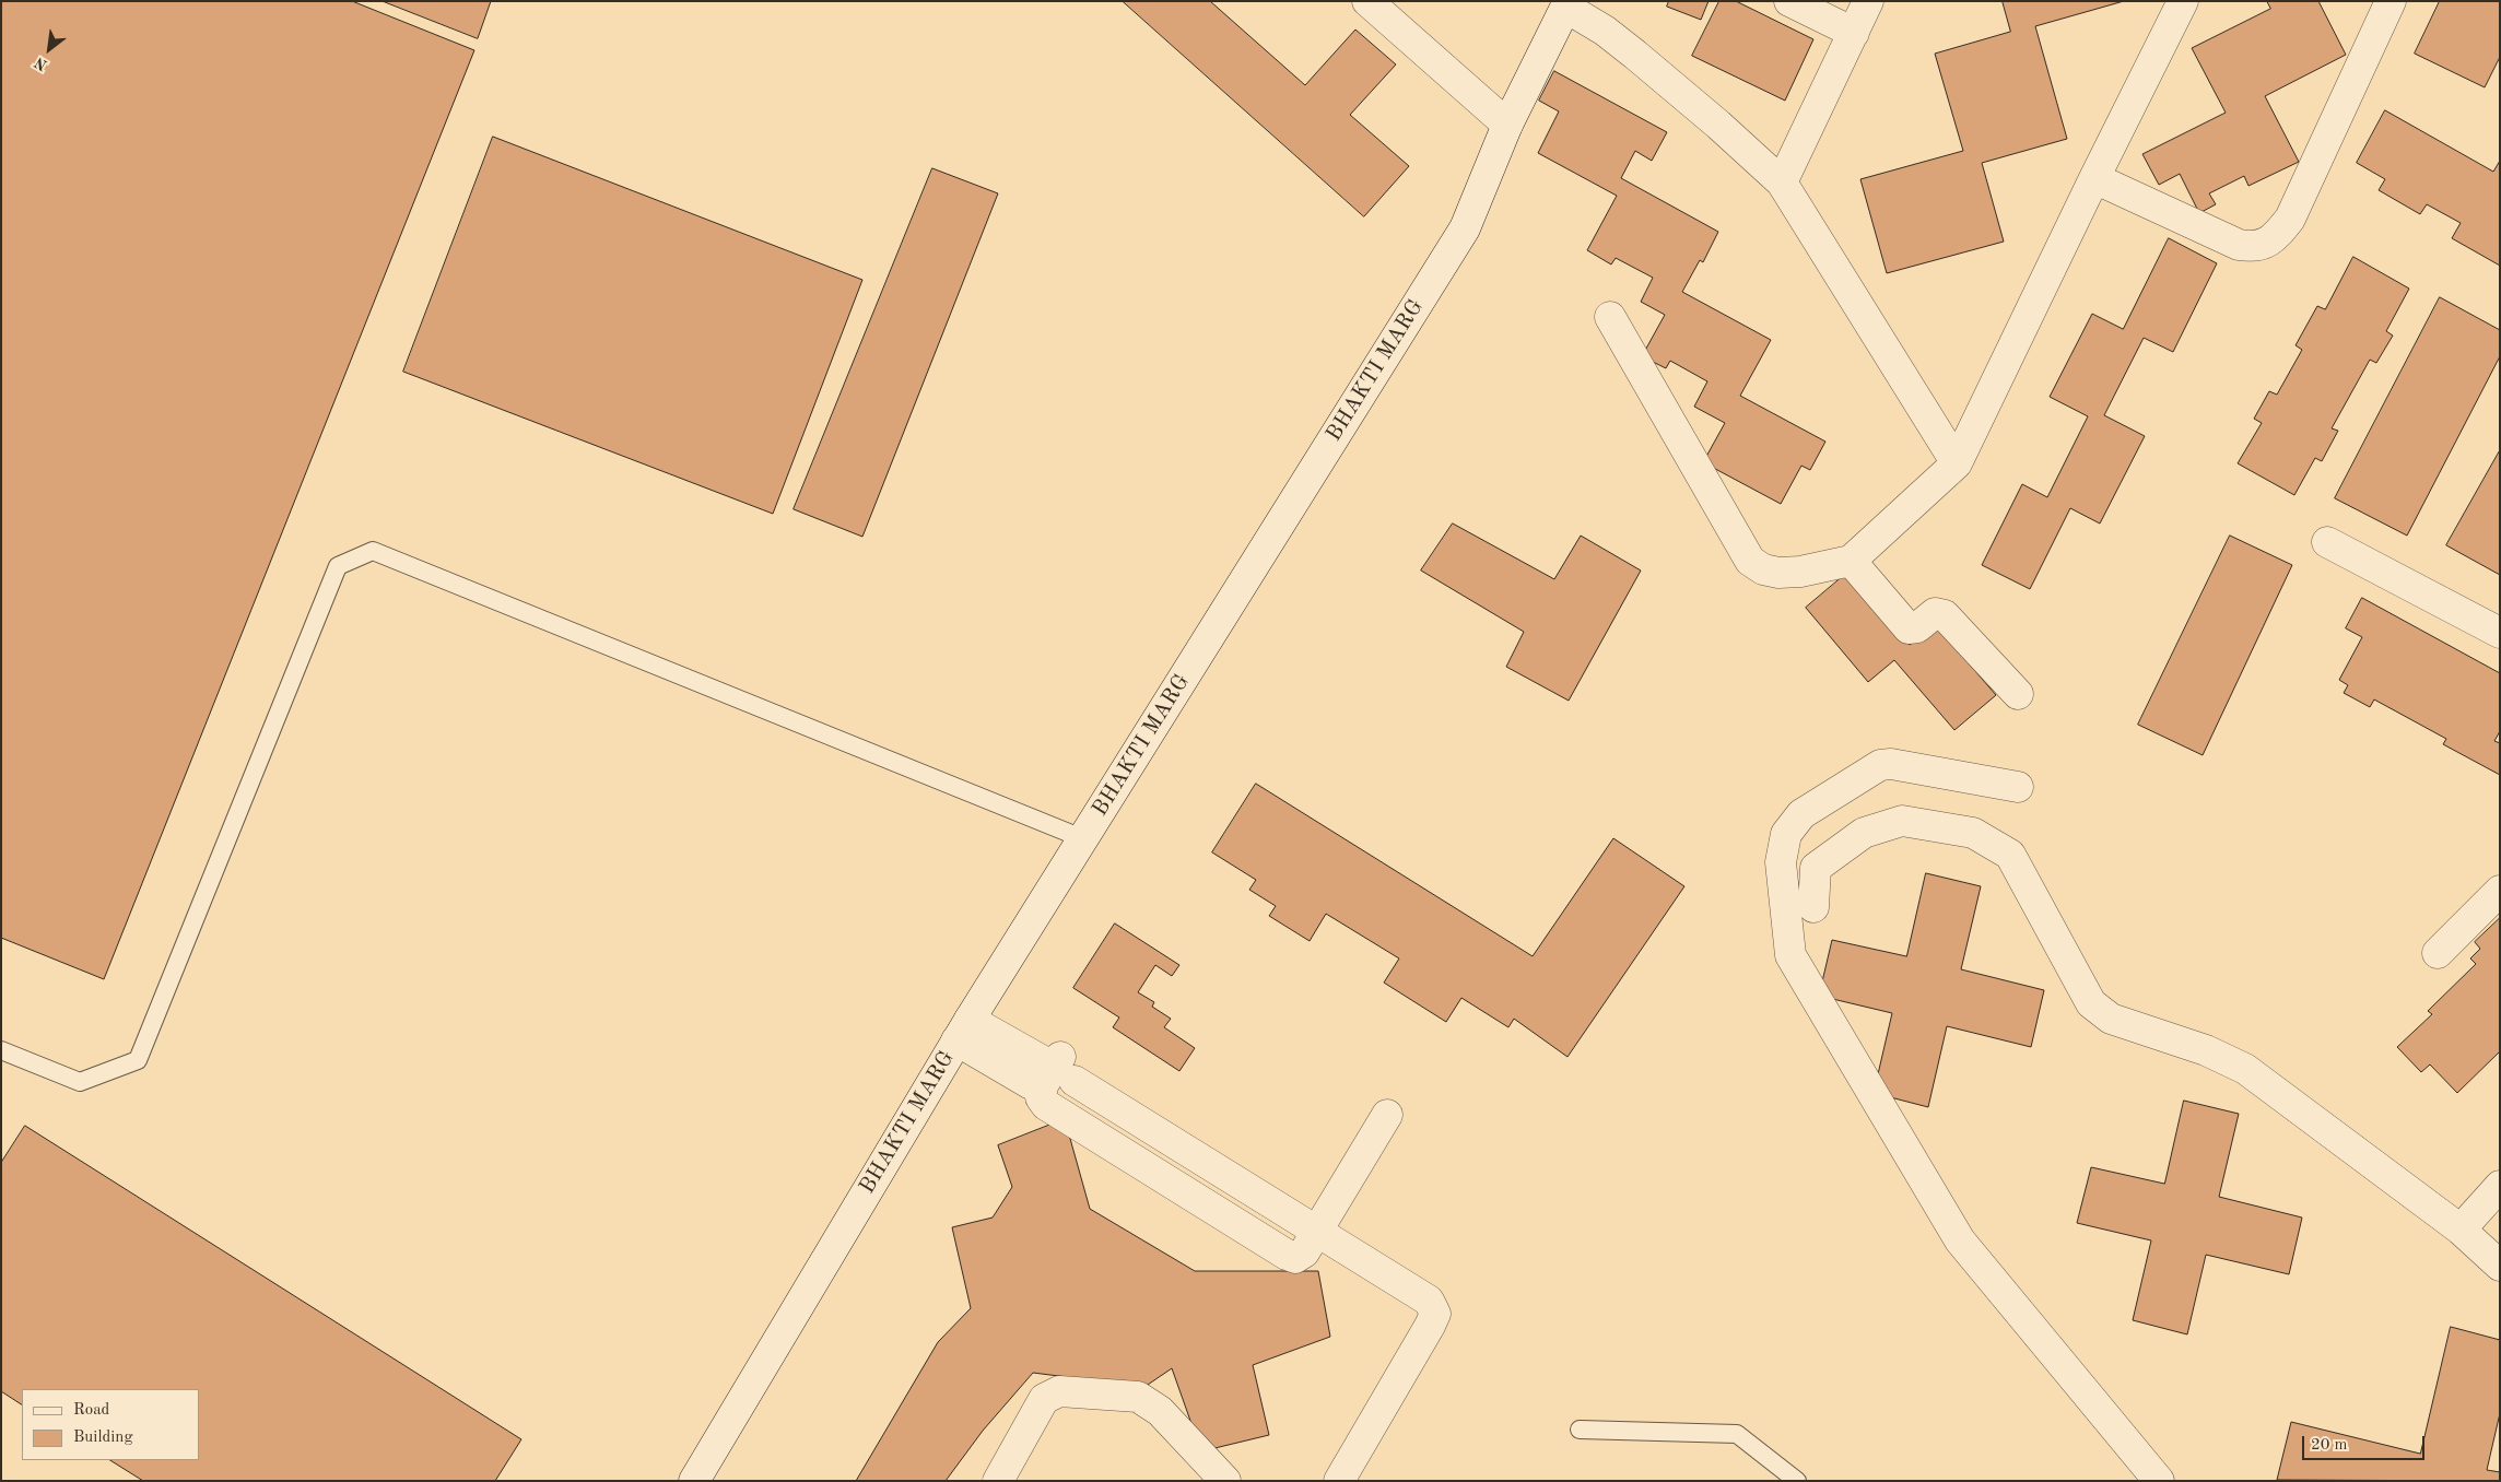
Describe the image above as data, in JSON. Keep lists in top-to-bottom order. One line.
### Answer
{"streets":{"street":["BHAKTI MARG"]},"legend":["Road","Building"],"scale_bar":"20 m","north":"bottom left"}
